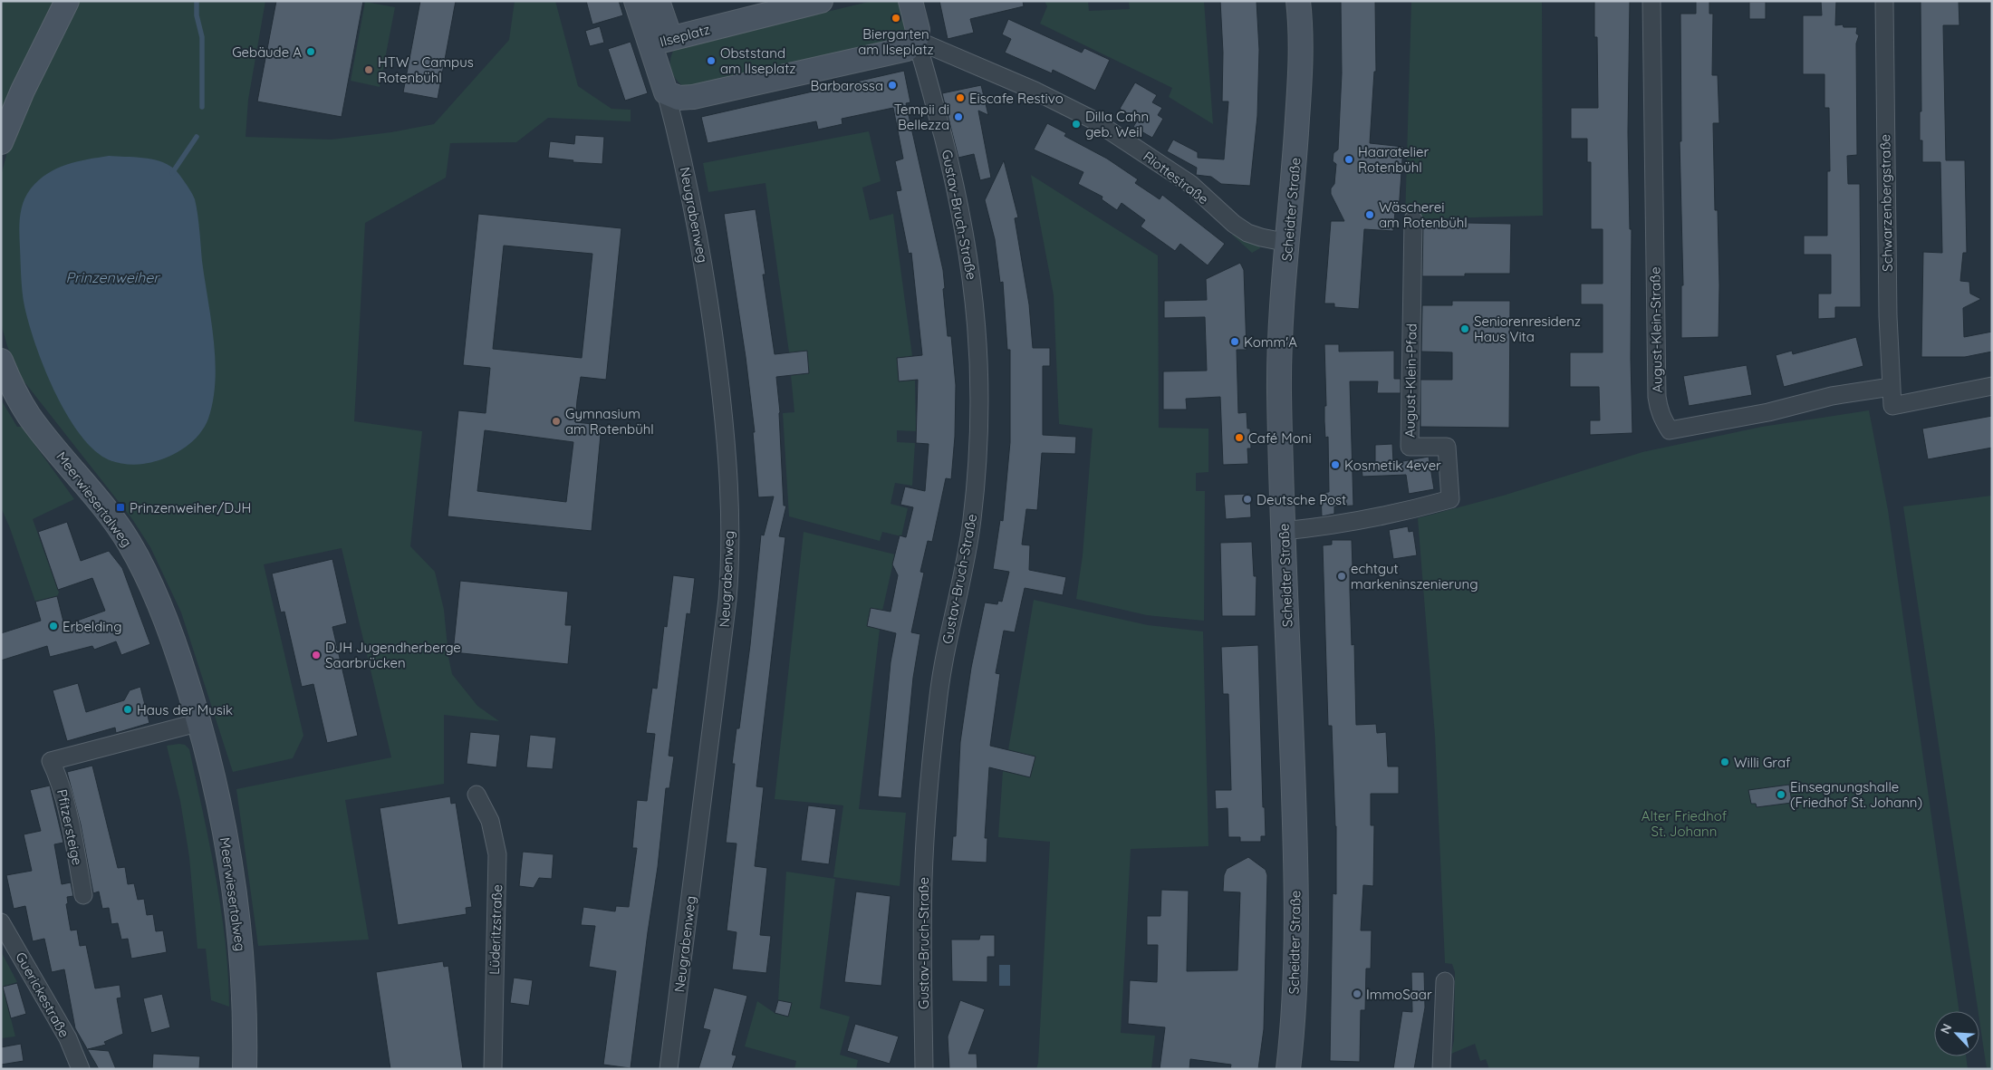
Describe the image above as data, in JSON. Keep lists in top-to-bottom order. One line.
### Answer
{"streets":{"main road":["Ilseplatz","Scheidter Straße","Meerwiesertalweg"],"street":["Riottestraße","Schwarzenbergstraße","Neugrabenweg","Gustav-Bruch-Straße","August-Klein-Straße","August-Klein-Pfad","Pfitzersteige","Lüderitzstraße","Guerickestraße"]},"crossings":[["Ilseplatz","Neugrabenweg"],["Riottestraße","Scheidter Straße"],["Riottestraße","Gustav-Bruch-Straße"],["Schwarzenbergstraße","August-Klein-Straße"],["Scheidter Straße","August-Klein-Pfad"],["Meerwiesertalweg","Pfitzersteige"]],"water":["Prinzenweiher"],"parks":["Alter Friedhof St. Johann"],"places":{"other":["Biergarten am Ilseplatz","Gebäude A","Obststand am Ilseplatz","HTW - Campus Rotenbühl","Barbarossa","Eiscafe Restivo","Tempii di Bellezza","Dilla Cahn geb. Weil","Haaratelier Rotenbühl","Wäscherei am Rotenbühl","Seniorenresidenz Haus Vita","Komm'A","Gymnasium am Rotenbühl","Café Moni","Kosmetik 4ever","Deutsche Post","echtgut markeninszenierung","Erbelding","DJH Jugendherberge Saarbrücken","Haus der Musik","Willi Graf","Einsegnungshalle (Friedhof St. Johann)","ImmoSaar"],"transit":["Prinzenweiher/DJH"]},"north":"top left"}
